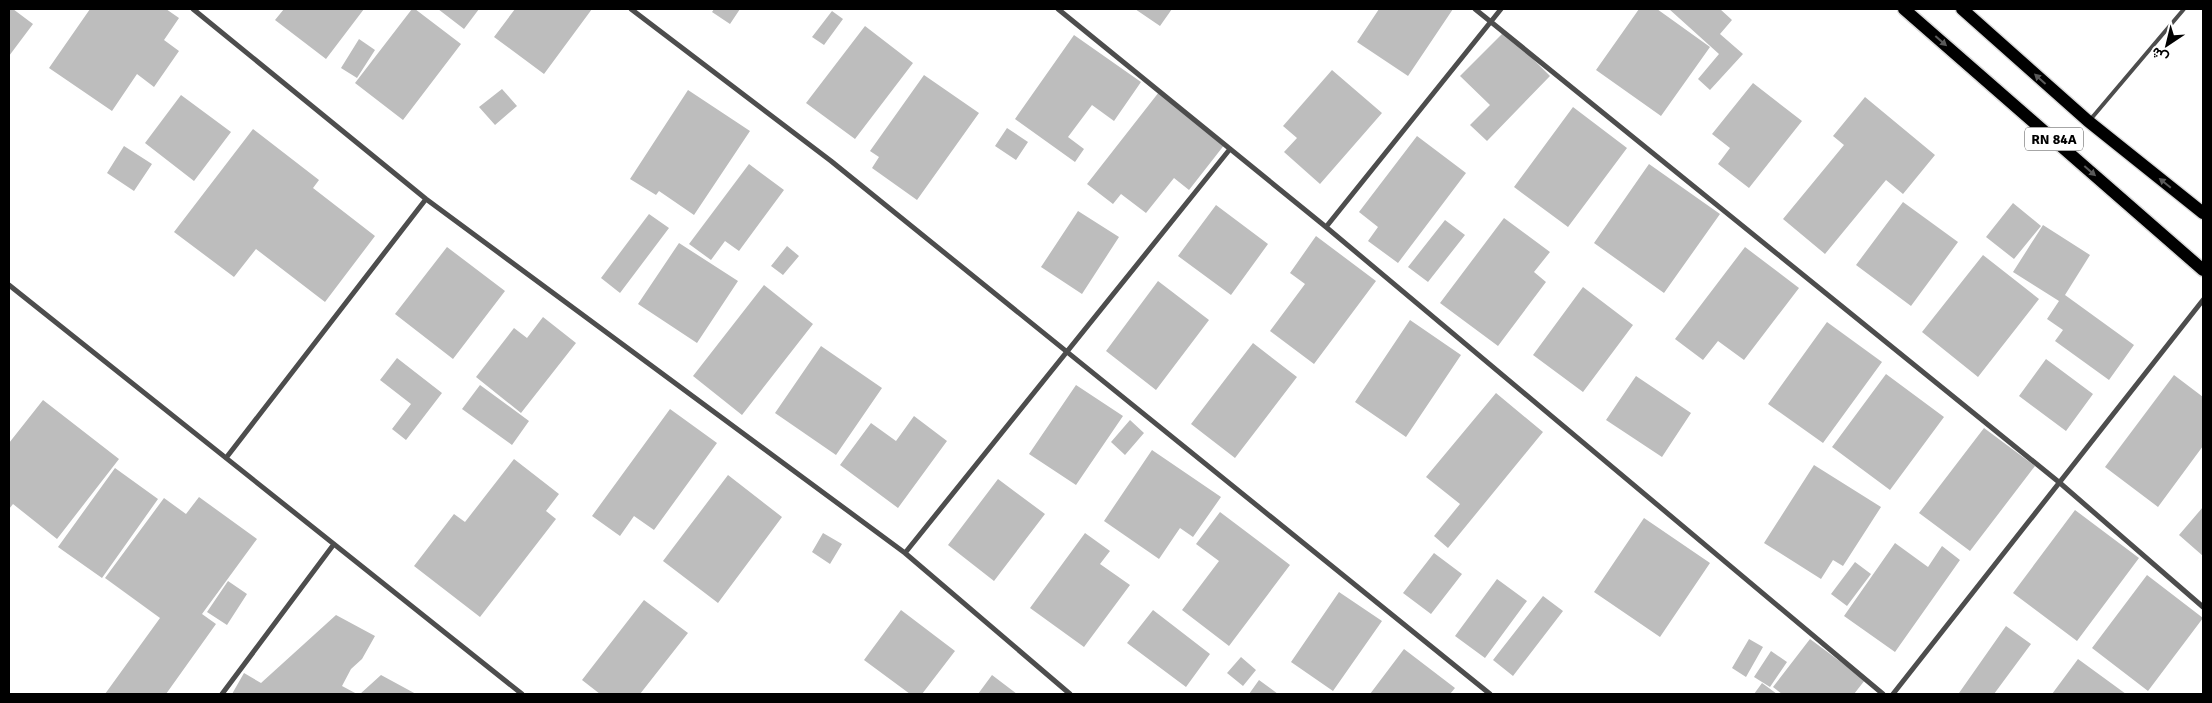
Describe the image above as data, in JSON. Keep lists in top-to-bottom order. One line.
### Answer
{"streets":{"main road":["RN 84A"]},"north":"bottom left"}
